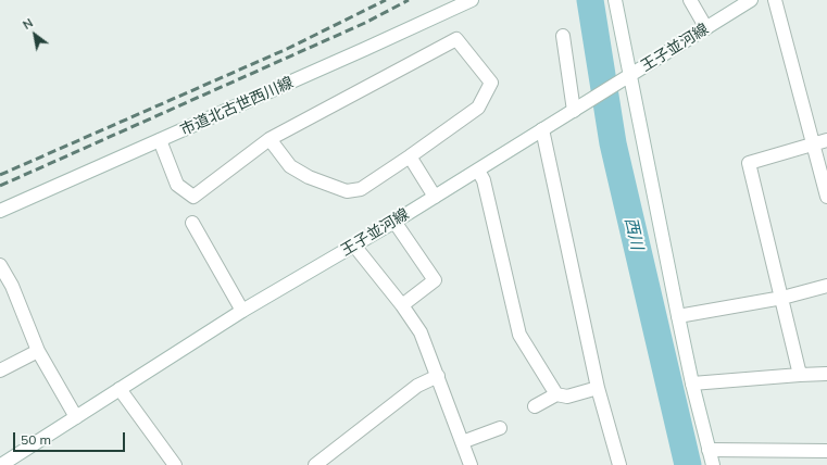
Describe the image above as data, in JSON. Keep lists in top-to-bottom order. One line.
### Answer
{"streets":{"street":["王子並河線","市道北古世西川線"]},"water":["西川"],"scale_bar":"50 m","north":"top left"}
